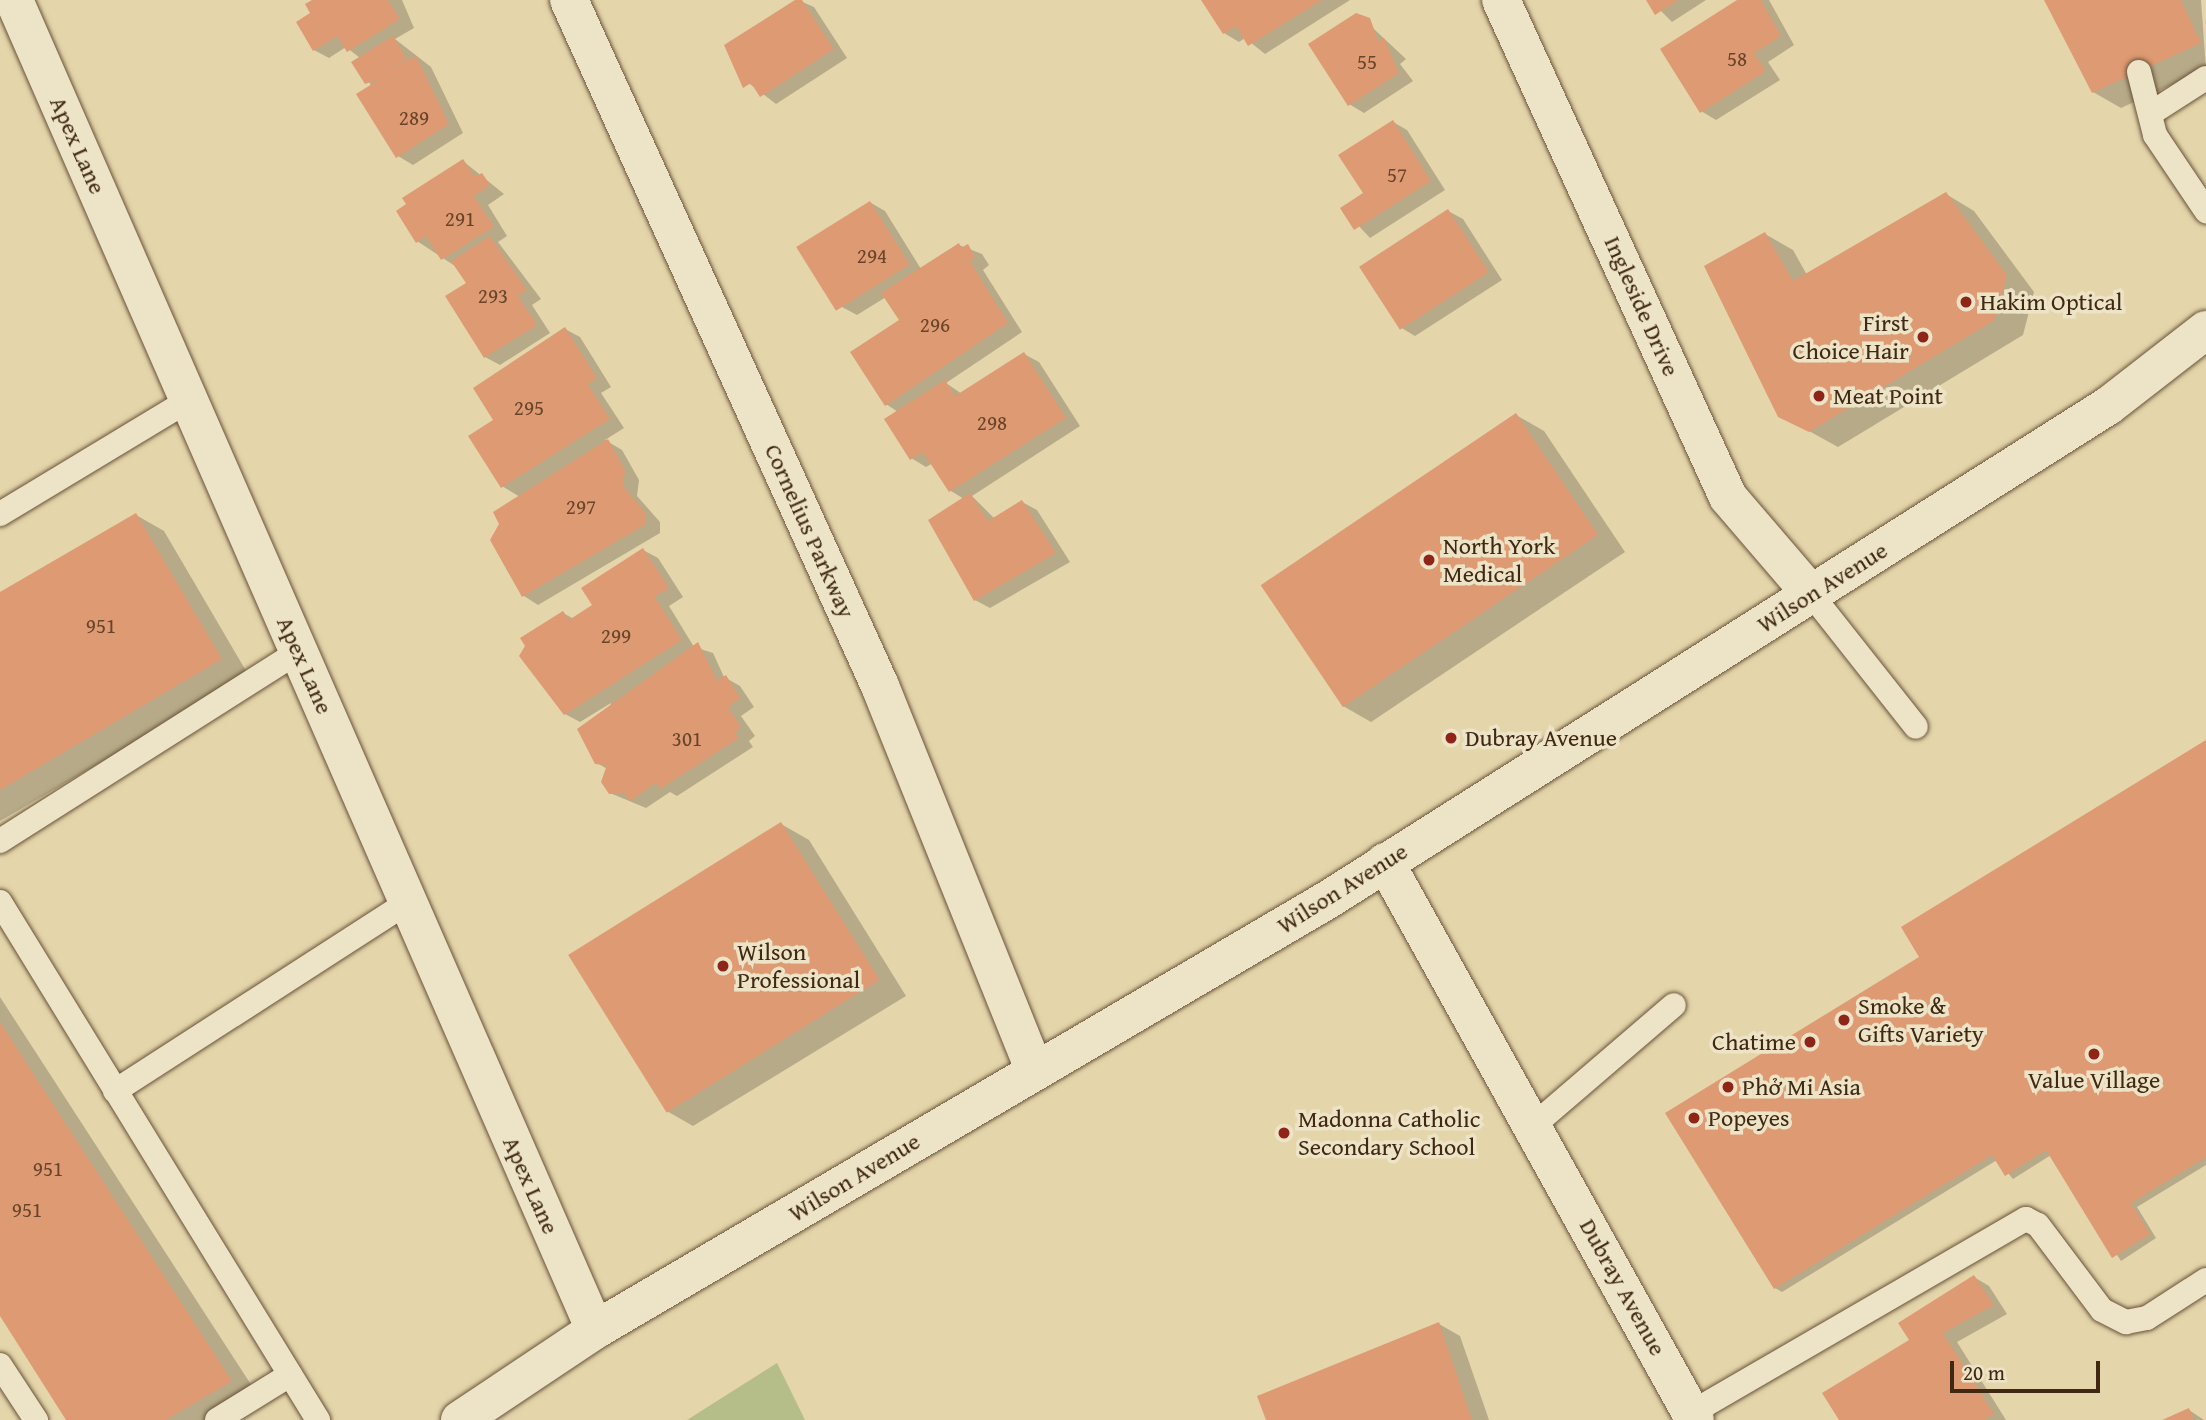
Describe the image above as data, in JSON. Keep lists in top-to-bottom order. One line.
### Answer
{"streets":{"street":["Apex Lane","Ingleside Drive","Cornelius Parkway","Wilson Avenue","Dubray Avenue"]},"crossings":[["Apex Lane","Wilson Avenue"],["Ingleside Drive","Wilson Avenue"],["Cornelius Parkway","Wilson Avenue"],["Wilson Avenue","Dubray Avenue"]],"places":["Hakim Optical","First Choice Hair","Meat Point","North York Medical","Dubray Avenue","Wilson Professional","Smoke & Gifts Variety","Chatime","Value Village","Phở Mi Asia","Popeyes","Madonna Catholic Secondary School"],"house_numbers":["58","55","289","57","291","294","293","296","295","298","297","951","299","301","951","951"],"scale_bar":"20 m"}
